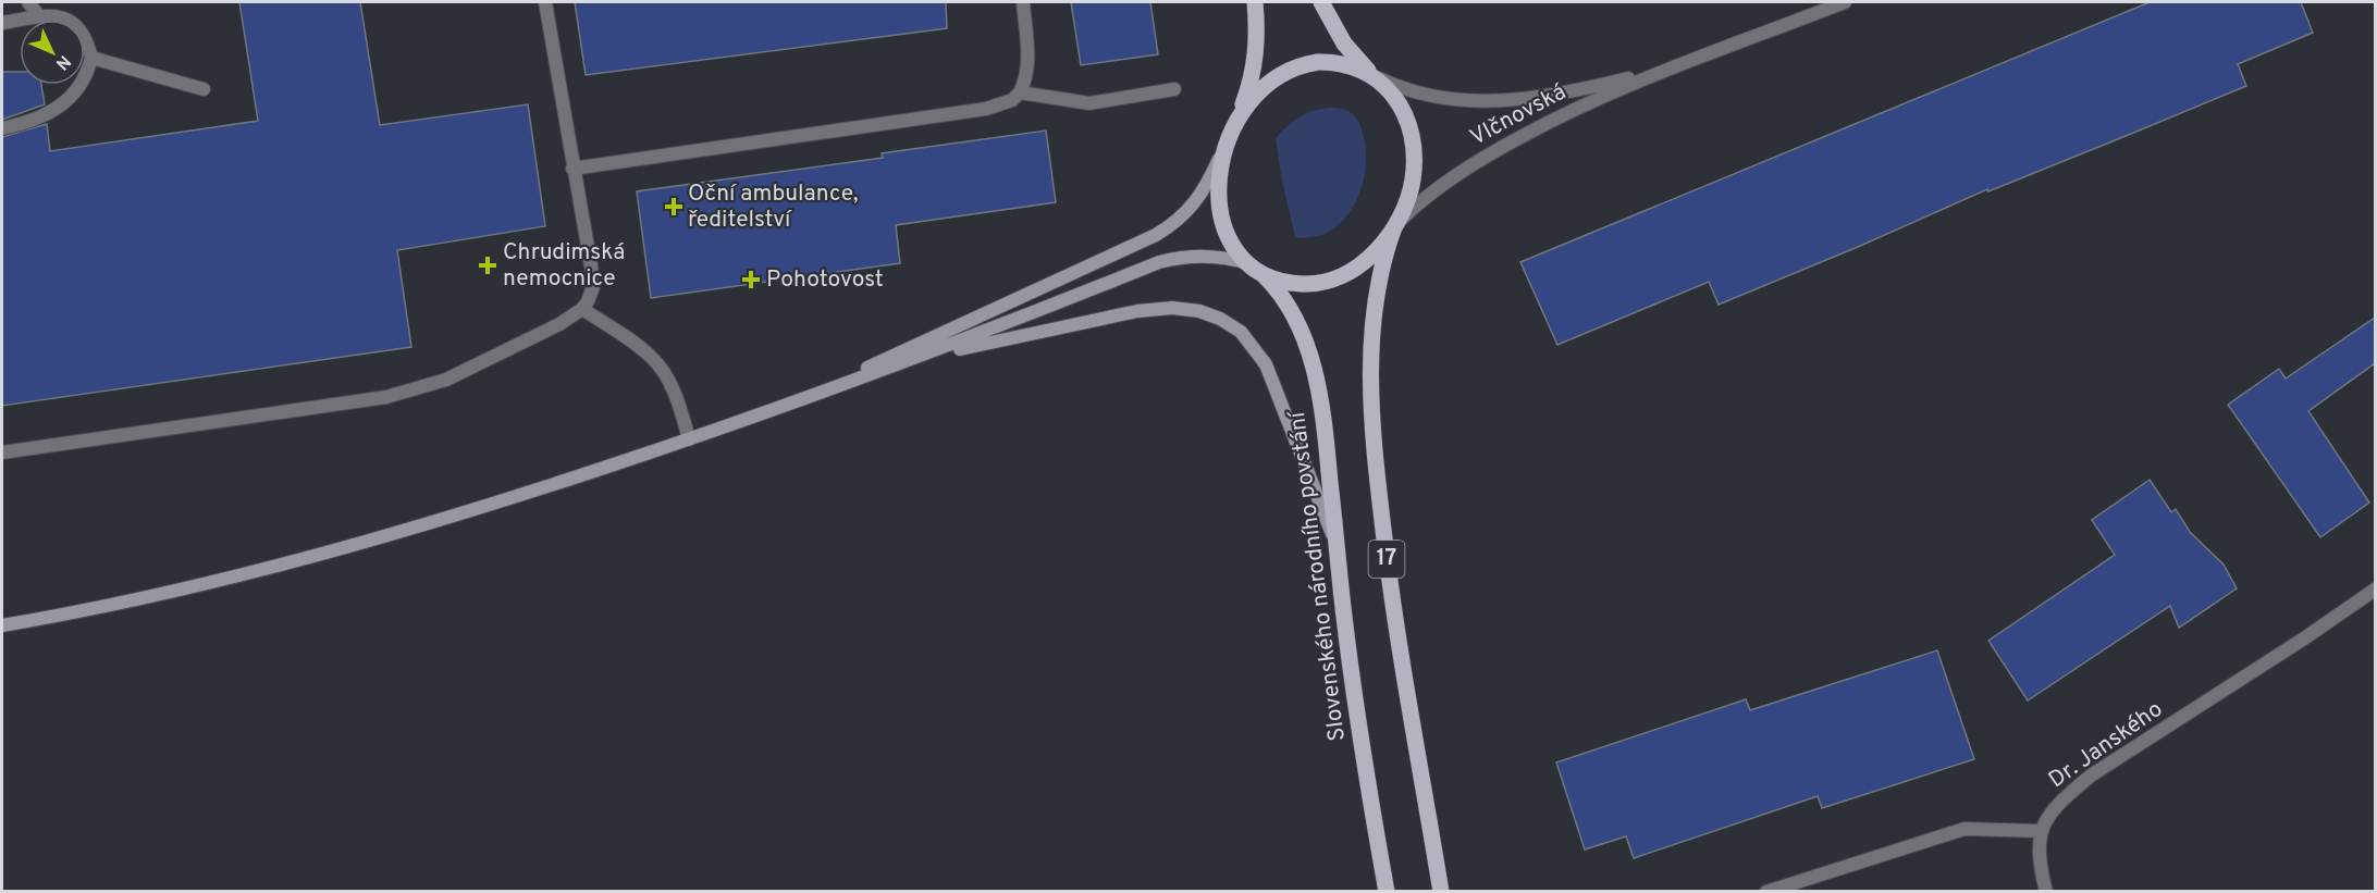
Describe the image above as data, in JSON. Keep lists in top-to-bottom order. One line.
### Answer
{"streets":{"main road":["17","Slovenského národního povstání"],"street":["Vlčnovská","Dr. Janského"]},"crossings":[["Vlčnovská","17"],["Vlčnovská","Slovenského národního povstání"],["17","Slovenského národního povstání"]],"places":{"health":["Oční ambulance, ředitelství","Chrudimská nemocnice","Pohotovost"]},"north":"bottom right"}
